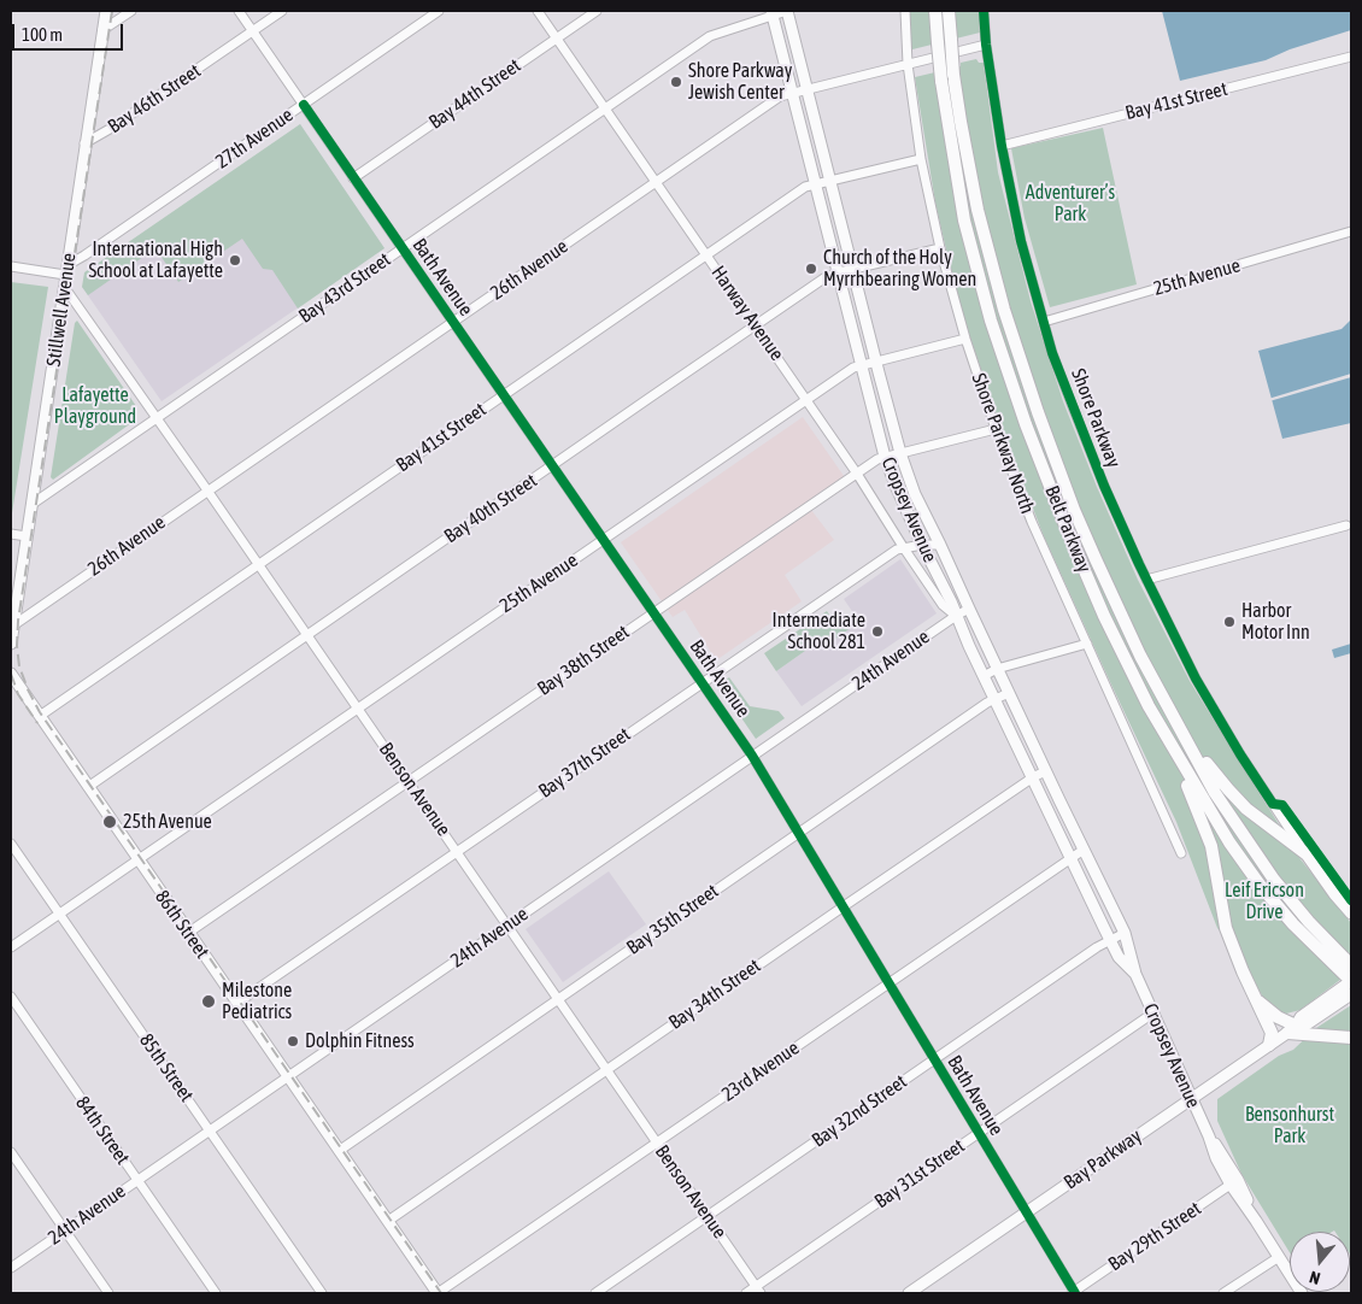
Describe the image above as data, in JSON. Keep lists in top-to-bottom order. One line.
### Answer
{"streets":{"highway":["Belt Parkway"],"main road":["Stillwell Avenue","Shore Parkway","Cropsey Avenue","86th Street","Bay Parkway"],"street":["Bay 44th Street","Bay 46th Street","Bay 41st Street","27th Avenue","26th Avenue","Bath Avenue","25th Avenue","Bay 43rd Street","Harway Avenue","Shore Parkway North","Bay 40th Street","Bay 38th Street","24th Avenue","Bay 37th Street","Benson Avenue","Bay 35th Street","Bay 34th Street","85th Street","23rd Avenue","Bay 32nd Street","84th Street","Bay 31st Street","Bay 29th Street"]},"crossings":[["Bay 44th Street","Bath Avenue"],["Bay 44th Street","Harway Avenue"],["Bay 46th Street","Bath Avenue"],["Bay 46th Street","Stillwell Avenue"],["Bay 41st Street","Bath Avenue"],["Bay 41st Street","Harway Avenue"],["Bay 41st Street","Shore Parkway"],["Bay 41st Street","Shore Parkway North"],["Bay 41st Street","Cropsey Avenue"],["Bay 41st Street","Benson Avenue"],["Bay 41st Street","86th Street"],["27th Avenue","Bath Avenue"],["27th Avenue","Stillwell Avenue"],["26th Avenue","Bath Avenue"],["26th Avenue","Stillwell Avenue"],["26th Avenue","Harway Avenue"],["26th Avenue","Shore Parkway"],["26th Avenue","Shore Parkway North"],["26th Avenue","Cropsey Avenue"],["26th Avenue","Benson Avenue"],["Bath Avenue","25th Avenue"],["Bath Avenue","Bay 43rd Street"],["Bath Avenue","Bay 40th Street"],["Bath Avenue","Bay 38th Street"],["Bath Avenue","24th Avenue"],["Bath Avenue","Bay 37th Street"],["Bath Avenue","Bay 35th Street"],["Bath Avenue","Bay 34th Street"],["Bath Avenue","23rd Avenue"],["Bath Avenue","Bay 32nd Street"],["Bath Avenue","Bay Parkway"],["Bath Avenue","Bay 31st Street"],["Bath Avenue","Bay 29th Street"],["25th Avenue","Harway Avenue"],["25th Avenue","Shore Parkway"],["25th Avenue","Shore Parkway North"],["25th Avenue","Cropsey Avenue"],["25th Avenue","Benson Avenue"],["25th Avenue","86th Street"],["25th Avenue","85th Street"],["Bay 43rd Street","Stillwell Avenue"],["Bay 43rd Street","Harway Avenue"],["Bay 43rd Street","Cropsey Avenue"],["Bay 43rd Street","Benson Avenue"],["Stillwell Avenue","Benson Avenue"],["Harway Avenue","Bay 40th Street"],["Harway Avenue","Cropsey Avenue"],["Harway Avenue","Bay 38th Street"],["Harway Avenue","24th Avenue"],["Harway Avenue","Bay 37th Street"],["Shore Parkway North","Bay 40th Street"],["Shore Parkway North","Bay 38th Street"],["Bay 40th Street","Cropsey Avenue"],["Bay 40th Street","Benson Avenue"],["Bay 40th Street","86th Street"],["Cropsey Avenue","Bay 38th Street"],["Cropsey Avenue","24th Avenue"],["Cropsey Avenue","Bay 37th Street"],["Cropsey Avenue","Bay 35th Street"],["Cropsey Avenue","Bay 34th Street"],["Cropsey Avenue","23rd Avenue"],["Cropsey Avenue","Bay 32nd Street"],["Cropsey Avenue","Bay Parkway"],["Cropsey Avenue","Bay 31st Street"],["Cropsey Avenue","Bay 29th Street"],["Belt Parkway","Bay Parkway"],["Bay 38th Street","Benson Avenue"],["Bay 38th Street","86th Street"],["24th Avenue","Benson Avenue"],["24th Avenue","86th Street"],["24th Avenue","85th Street"],["24th Avenue","84th Street"],["Bay 37th Street","Benson Avenue"],["Bay 37th Street","86th Street"],["Benson Avenue","Bay 35th Street"],["Benson Avenue","Bay 34th Street"],["Benson Avenue","23rd Avenue"],["Benson Avenue","Bay 32nd Street"],["Benson Avenue","Bay 31st Street"],["Bay 35th Street","86th Street"],["86th Street","Bay 34th Street"],["86th Street","23rd Avenue"]],"parks":["Adventurer’s Park","Lafayette Playground","Leif Ericson Drive","Bensonhurst Park"],"places":["Shore Parkway Jewish Center","International High School at Lafayette","Church of the Holy Myrrhbearing Women","Harbor Motor Inn","Intermediate School 281","25th Avenue","Milestone Pediatrics","Dolphin Fitness"],"scale_bar":"100 m","north":"bottom"}
